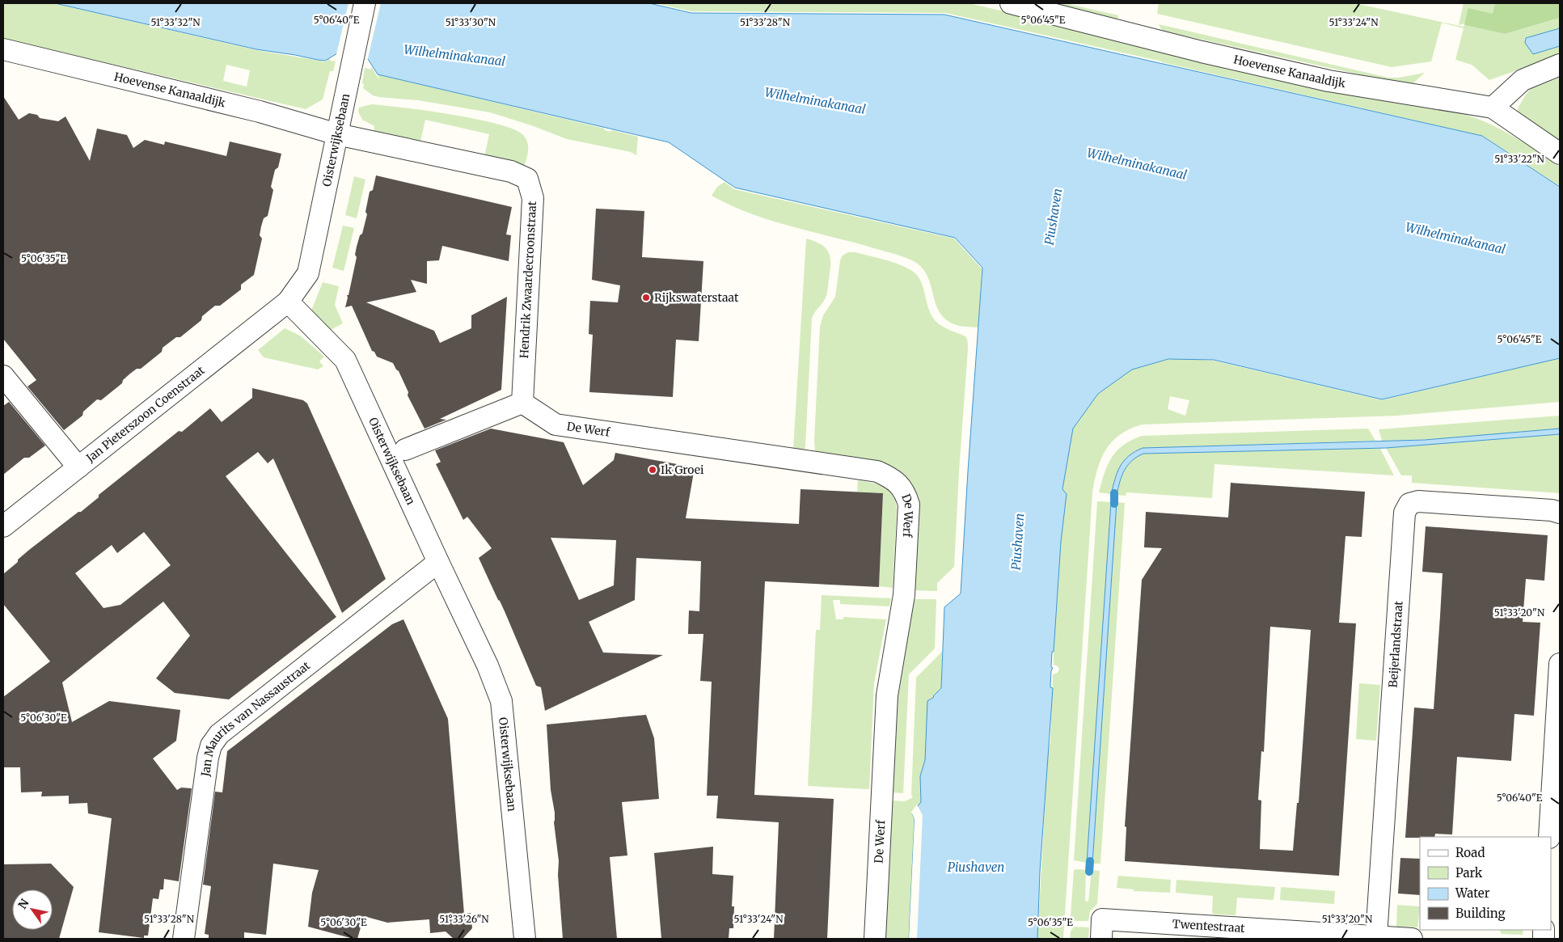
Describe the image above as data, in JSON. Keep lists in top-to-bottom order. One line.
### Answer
{"streets":{"street":["Hoevense Kanaaldijk","Oisterwijksebaan","Hendrik Zwaardecroonstraat","Jan Pieterszoon Coenstraat","De Werf","Beijerlandstraat","Jan Maurits van Nassaustraat","Twentestraat"]},"crossings":[["Hoevense Kanaaldijk","Oisterwijksebaan"],["Hoevense Kanaaldijk","Hendrik Zwaardecroonstraat"],["Oisterwijksebaan","Hendrik Zwaardecroonstraat"],["Oisterwijksebaan","Jan Pieterszoon Coenstraat"],["Oisterwijksebaan","Jan Maurits van Nassaustraat"],["Hendrik Zwaardecroonstraat","De Werf"],["Beijerlandstraat","Twentestraat"]],"water":["Wilhelminakanaal","Piushaven"],"places":["Rijkswaterstaat","Ik Groei"],"legend":["Road","Park","Water","Building"],"north":"top left","coordinates":["5°06'40\"E","5°06'45\"E","51°33'32\"N","51°33'30\"N","51°33'28\"N","51°33'24\"N","51°33'22\"N","5°06'35\"E","51°33'20\"N","5°06'30\"E","51°33'26\"N"]}
